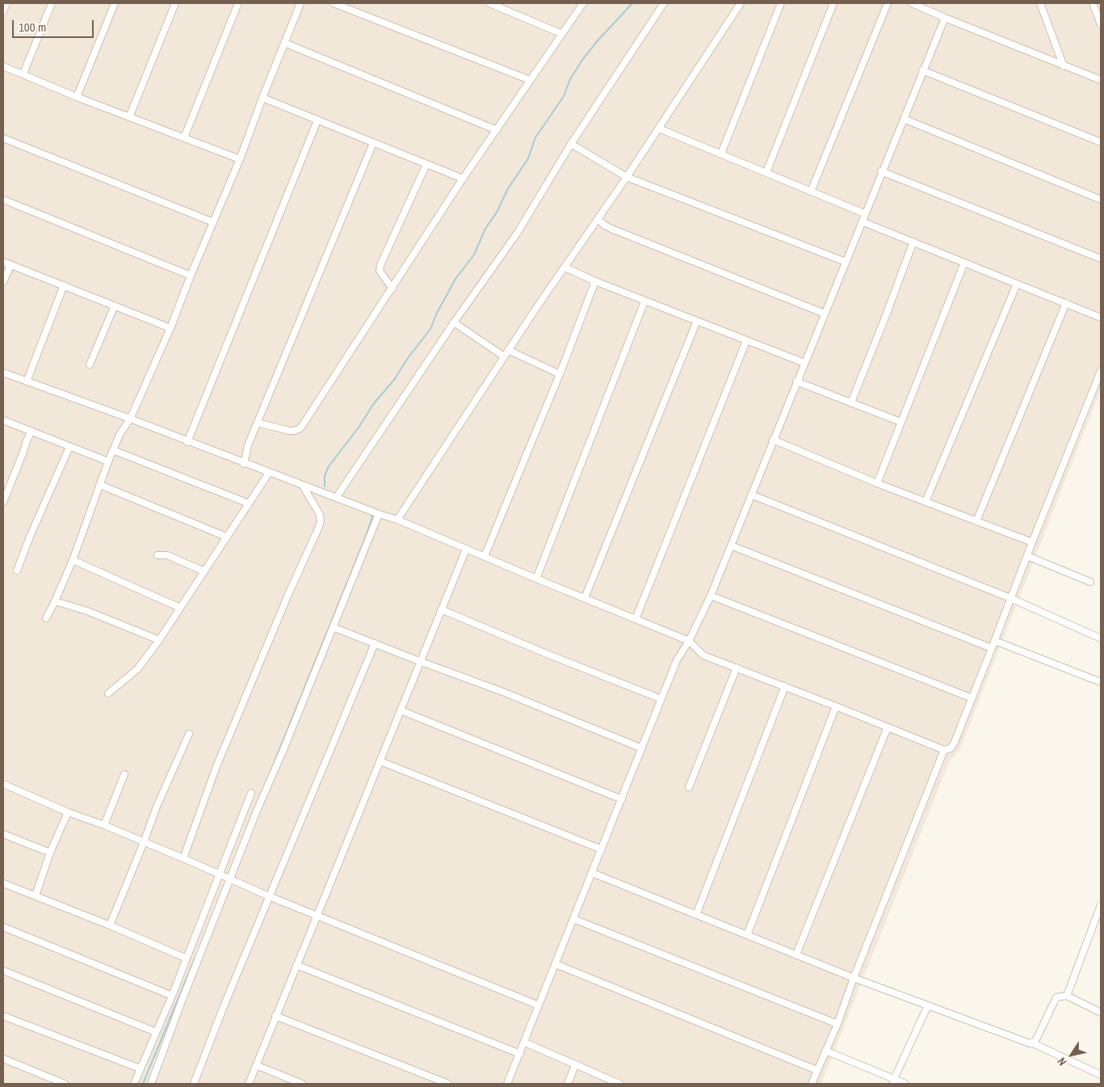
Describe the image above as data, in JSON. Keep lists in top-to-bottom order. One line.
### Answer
{"scale_bar":"100 m","north":"bottom left"}
